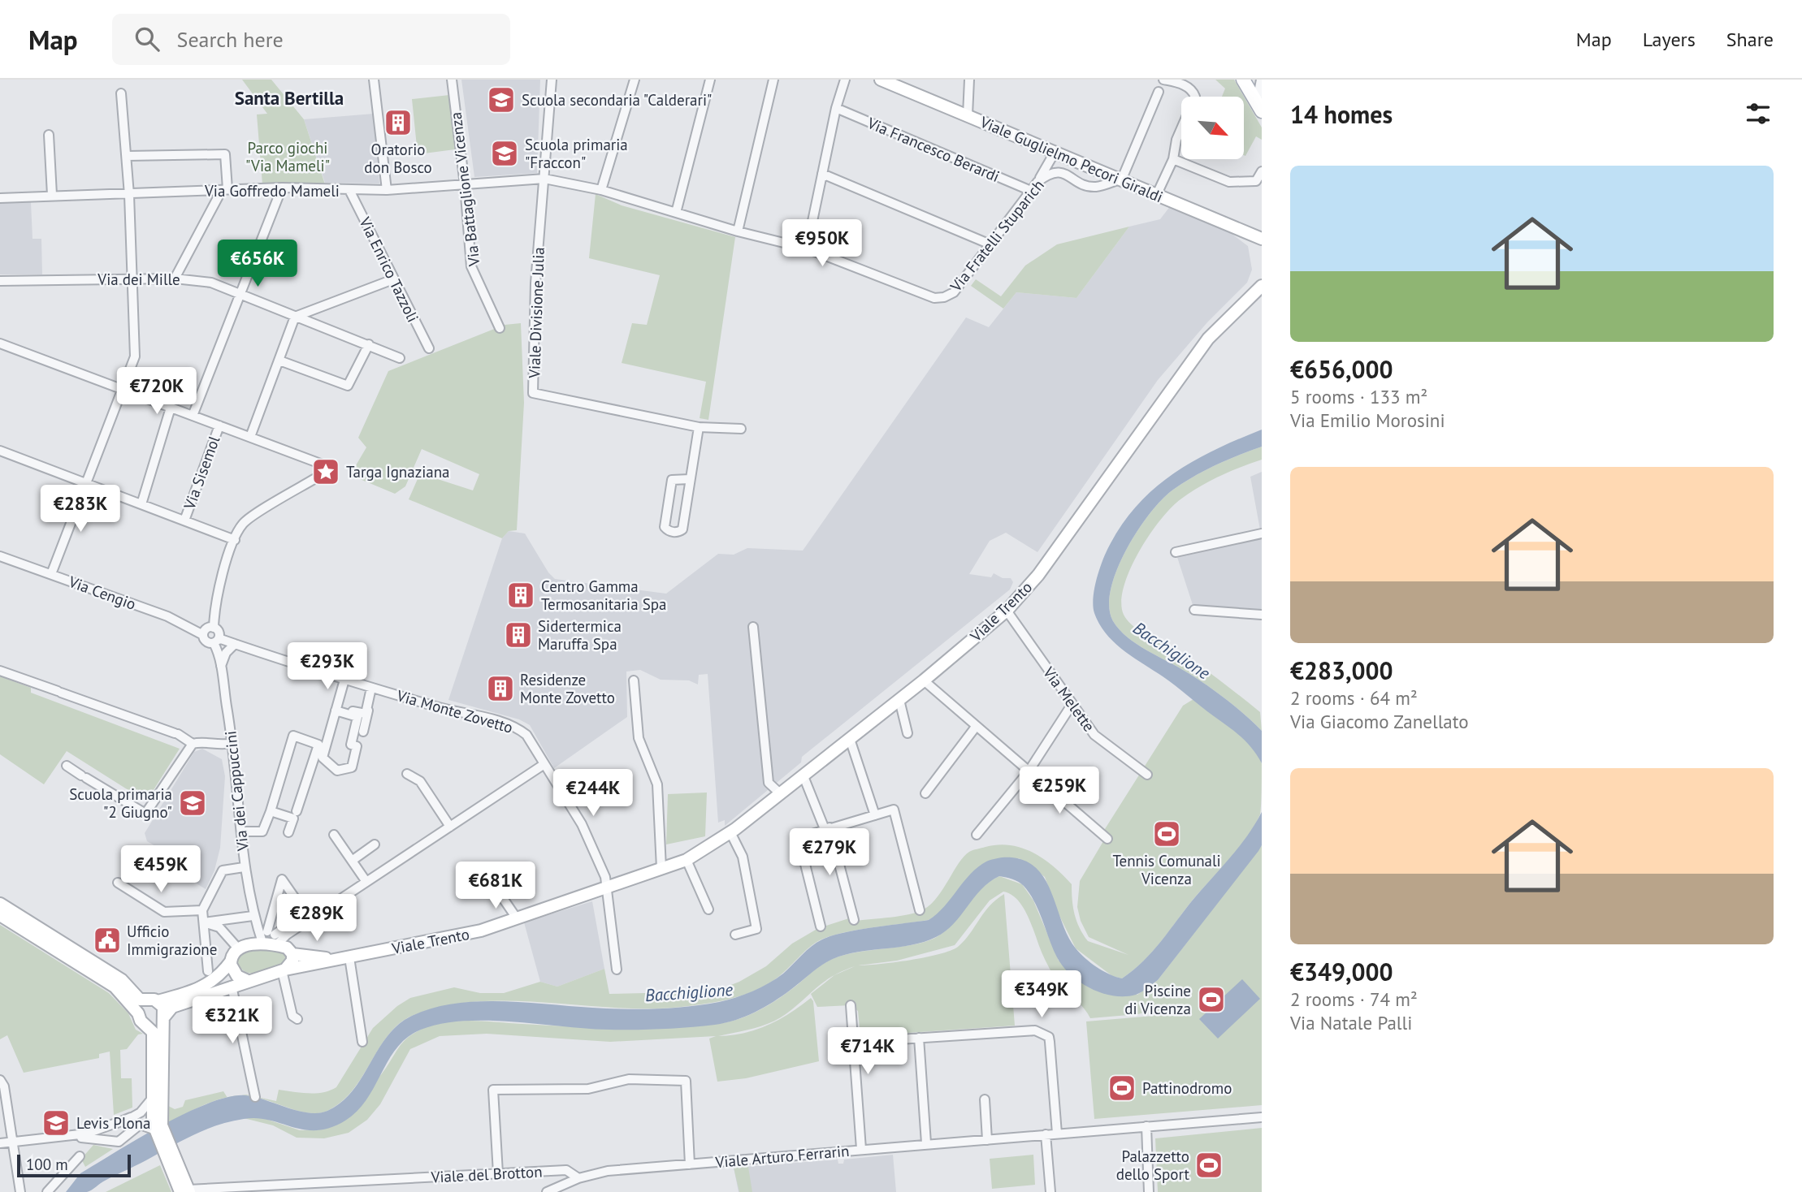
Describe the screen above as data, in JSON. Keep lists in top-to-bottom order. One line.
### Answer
{"streets":{"main road":["Viale Guglielmo Pecori Giraldi","Viale Trento"],"street":["Via Francesco Berardi","Via Battaglione Vicenza","Via Goffredo Mameli","Via Fratelli Stuparich","Via Enrico Tazzoli","Via dei Mille","Viale Divisione Julia","Via Sisemol","Via Cengio","Via Melette","Via Monte Zovetto","Via dei Cappuccini","Viale Arturo Ferrarin","Viale del Brotton"]},"crossings":[["Via Francesco Berardi","Via Fratelli Stuparich"],["Viale Guglielmo Pecori Giraldi","Via Fratelli Stuparich"],["Via Battaglione Vicenza","Via Goffredo Mameli"],["Via Goffredo Mameli","Via Fratelli Stuparich"],["Via Goffredo Mameli","Via Enrico Tazzoli"],["Via Goffredo Mameli","Viale Divisione Julia"],["Via Fratelli Stuparich","Viale Divisione Julia"],["Via Cengio","Via Monte Zovetto"],["Via Cengio","Via dei Cappuccini"],["Viale Trento","Via Melette"],["Viale Trento","Via Monte Zovetto"],["Viale Trento","Via dei Cappuccini"],["Via Monte Zovetto","Via dei Cappuccini"],["Viale Arturo Ferrarin","Viale del Brotton"]],"districts":["Santa Bertilla"],"water":["Bacchiglione"],"parks":["Parco giochi \"Via Mameli\""],"places":{"school or university":["Scuola secondaria \"Calderari\"","Scuola primaria \"Fraccon\"","Scuola primaria \"2 Giugno\"","Levis Plona"],"building":["Oratorio don Bosco","Centro Gamma Termosanitaria Spa","Sidertermica Maruffa Spa","Residenze Monte Zovetto"],"place":["Targa Ignaziana"],"sports":["Tennis Comunali Vicenza","Piscine di Vicenza","Pattinodromo","Palazzetto dello Sport"],"public building":["Ufficio Immigrazione"]},"scale_bar":"100 m","north":"bottom right","page":{"header":"Map","search":"Search here","nav":["Map","Layers","Share"],"heading":"14 homes","list":[{"name":"€656,000","note":"5 rooms · 133 m² · Via Emilio Morosini"},{"name":"€283,000","note":"2 rooms · 64 m² · Via Giacomo Zanellato"},{"name":"€349,000","note":"2 rooms · 74 m² · Via Natale Palli"}],"price":["€950K","€656K","€720K","€283K","€293K","€259K","€244K","€279K","€459K","€681K","€289K","€349K","€321K","€714K"],"scale":"100 m"}}
